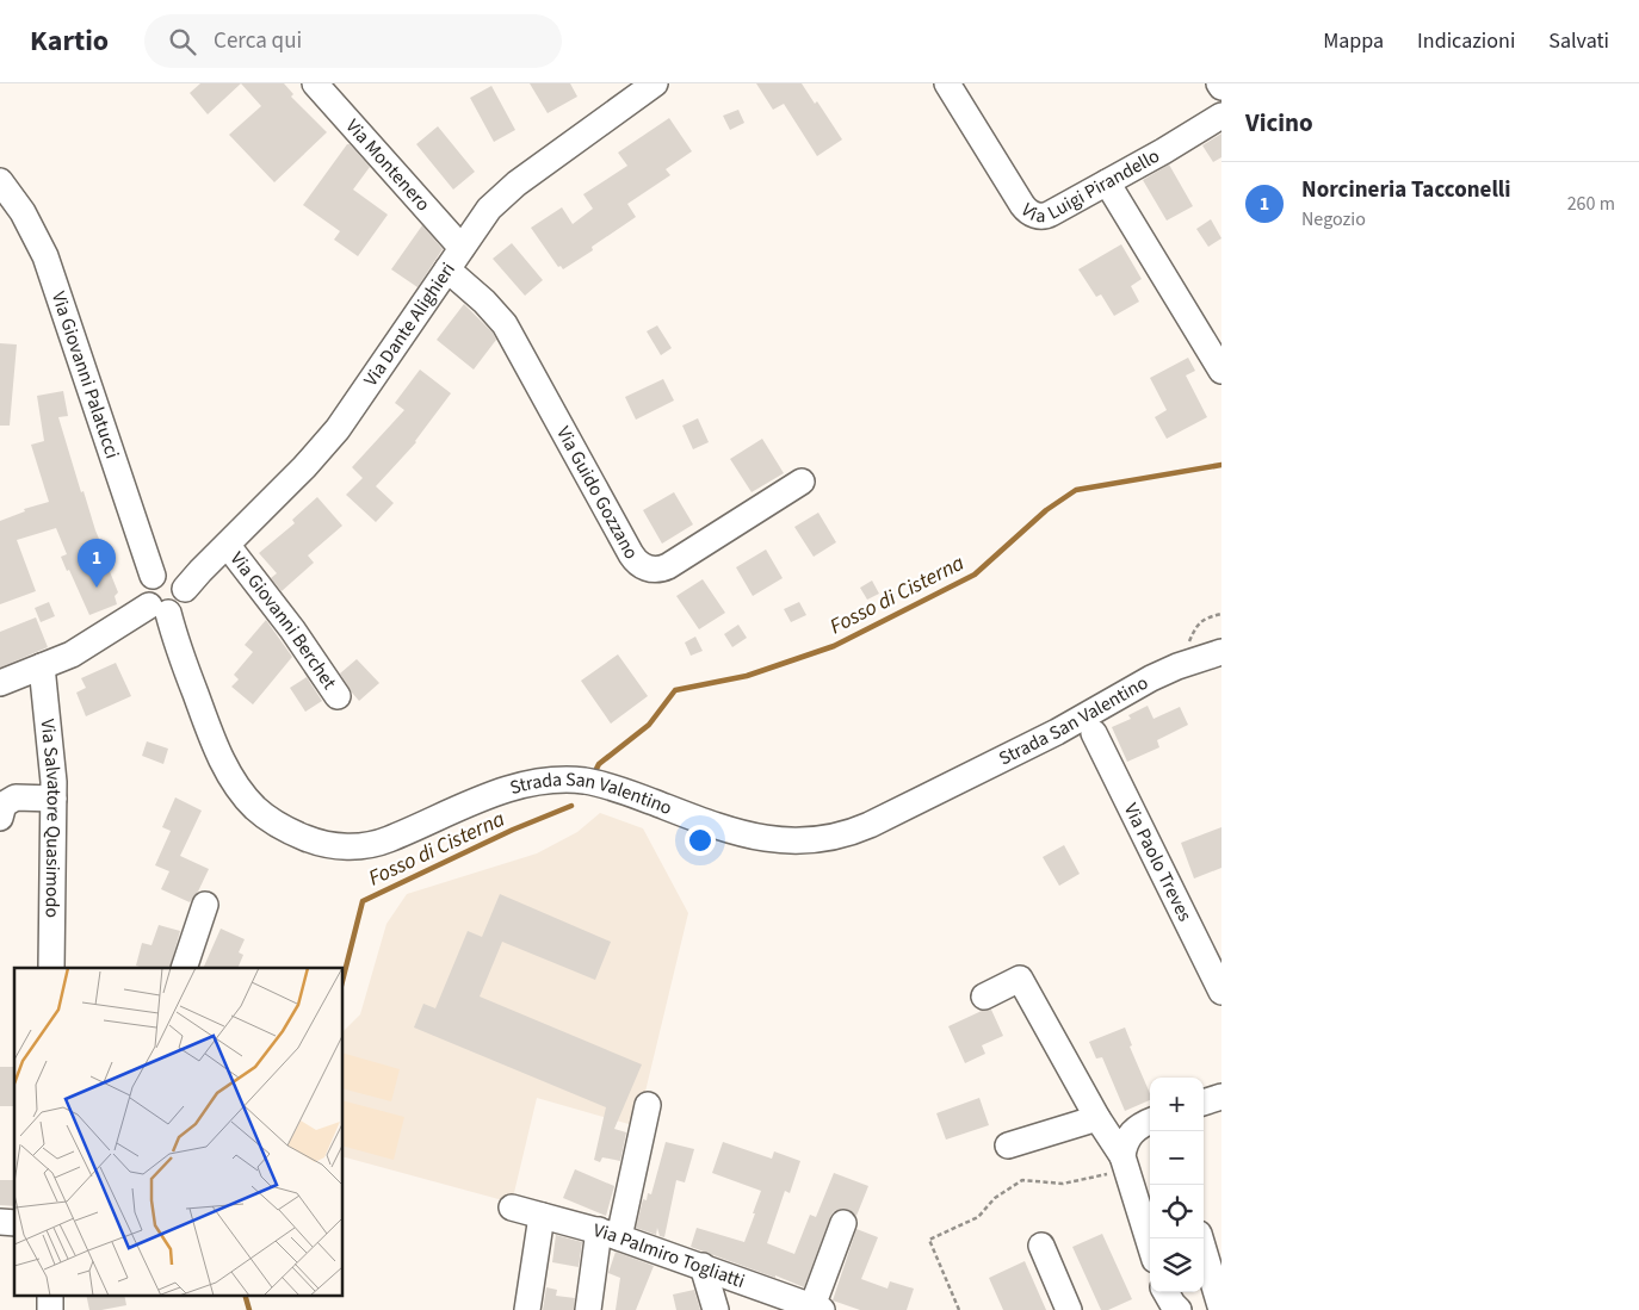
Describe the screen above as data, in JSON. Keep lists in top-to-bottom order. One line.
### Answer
{"streets":{"street":["Via Montenero","Via Luigi Pirandello","Via Dante Alighieri","Via Giovanni Palatucci","Via Guido Gozzano","Via Giovanni Berchet","Strada San Valentino","Via Salvatore Quasimodo","Via Paolo Treves","Via Palmiro Togliatti"]},"crossings":[["Via Montenero","Via Dante Alighieri"],["Via Dante Alighieri","Via Giovanni Palatucci"],["Via Dante Alighieri","Via Guido Gozzano"],["Via Dante Alighieri","Via Giovanni Berchet"],["Via Dante Alighieri","Strada San Valentino"],["Via Dante Alighieri","Via Salvatore Quasimodo"],["Via Giovanni Palatucci","Strada San Valentino"]],"water":["Fosso di Cisterna"],"page":{"header":"Kartio","search":"Cerca qui","nav":["Mappa","Indicazioni","Salvati"],"heading":"Vicino","list":[{"mark":"1","name":"Norcineria Tacconelli","note":"Negozio","value":"260 m"}],"pins":"1","map_buttons":["+","−"]}}
